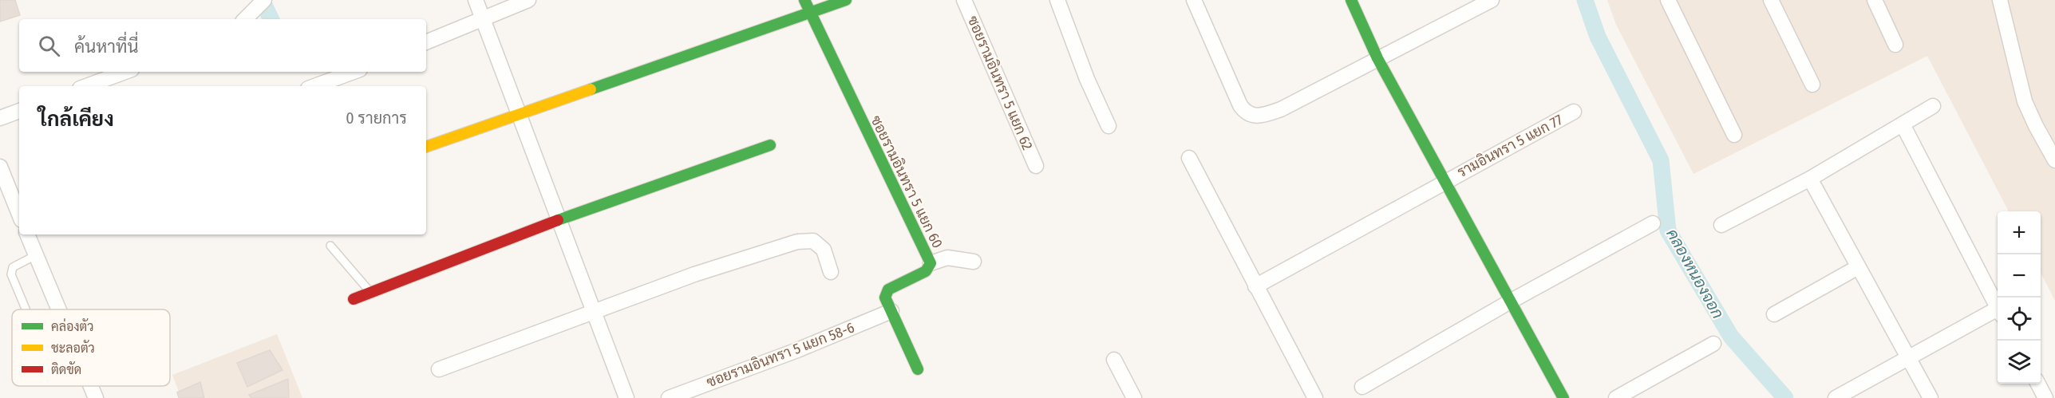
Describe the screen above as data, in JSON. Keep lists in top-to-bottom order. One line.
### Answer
{"streets":{"street":["ซอยรามอินทรา 5 แยก 62","รามอินทรา 5 แยก 77","ซอยรามอินทรา 5 แยก 60","ซอยรามอินทรา 5 แยก 58-6"]},"crossings":[["ซอยรามอินทรา 5 แยก 60","ซอยรามอินทรา 5 แยก 58-6"]],"water":["คลองหนองจอก"],"legend":["คล่องตัว","ชะลอตัว","ติดขัด"],"page":{"search":"ค้นหาที่นี่","heading":["ใกล้เคียง","0 รายการ"],"map_buttons":["+","−"]}}
